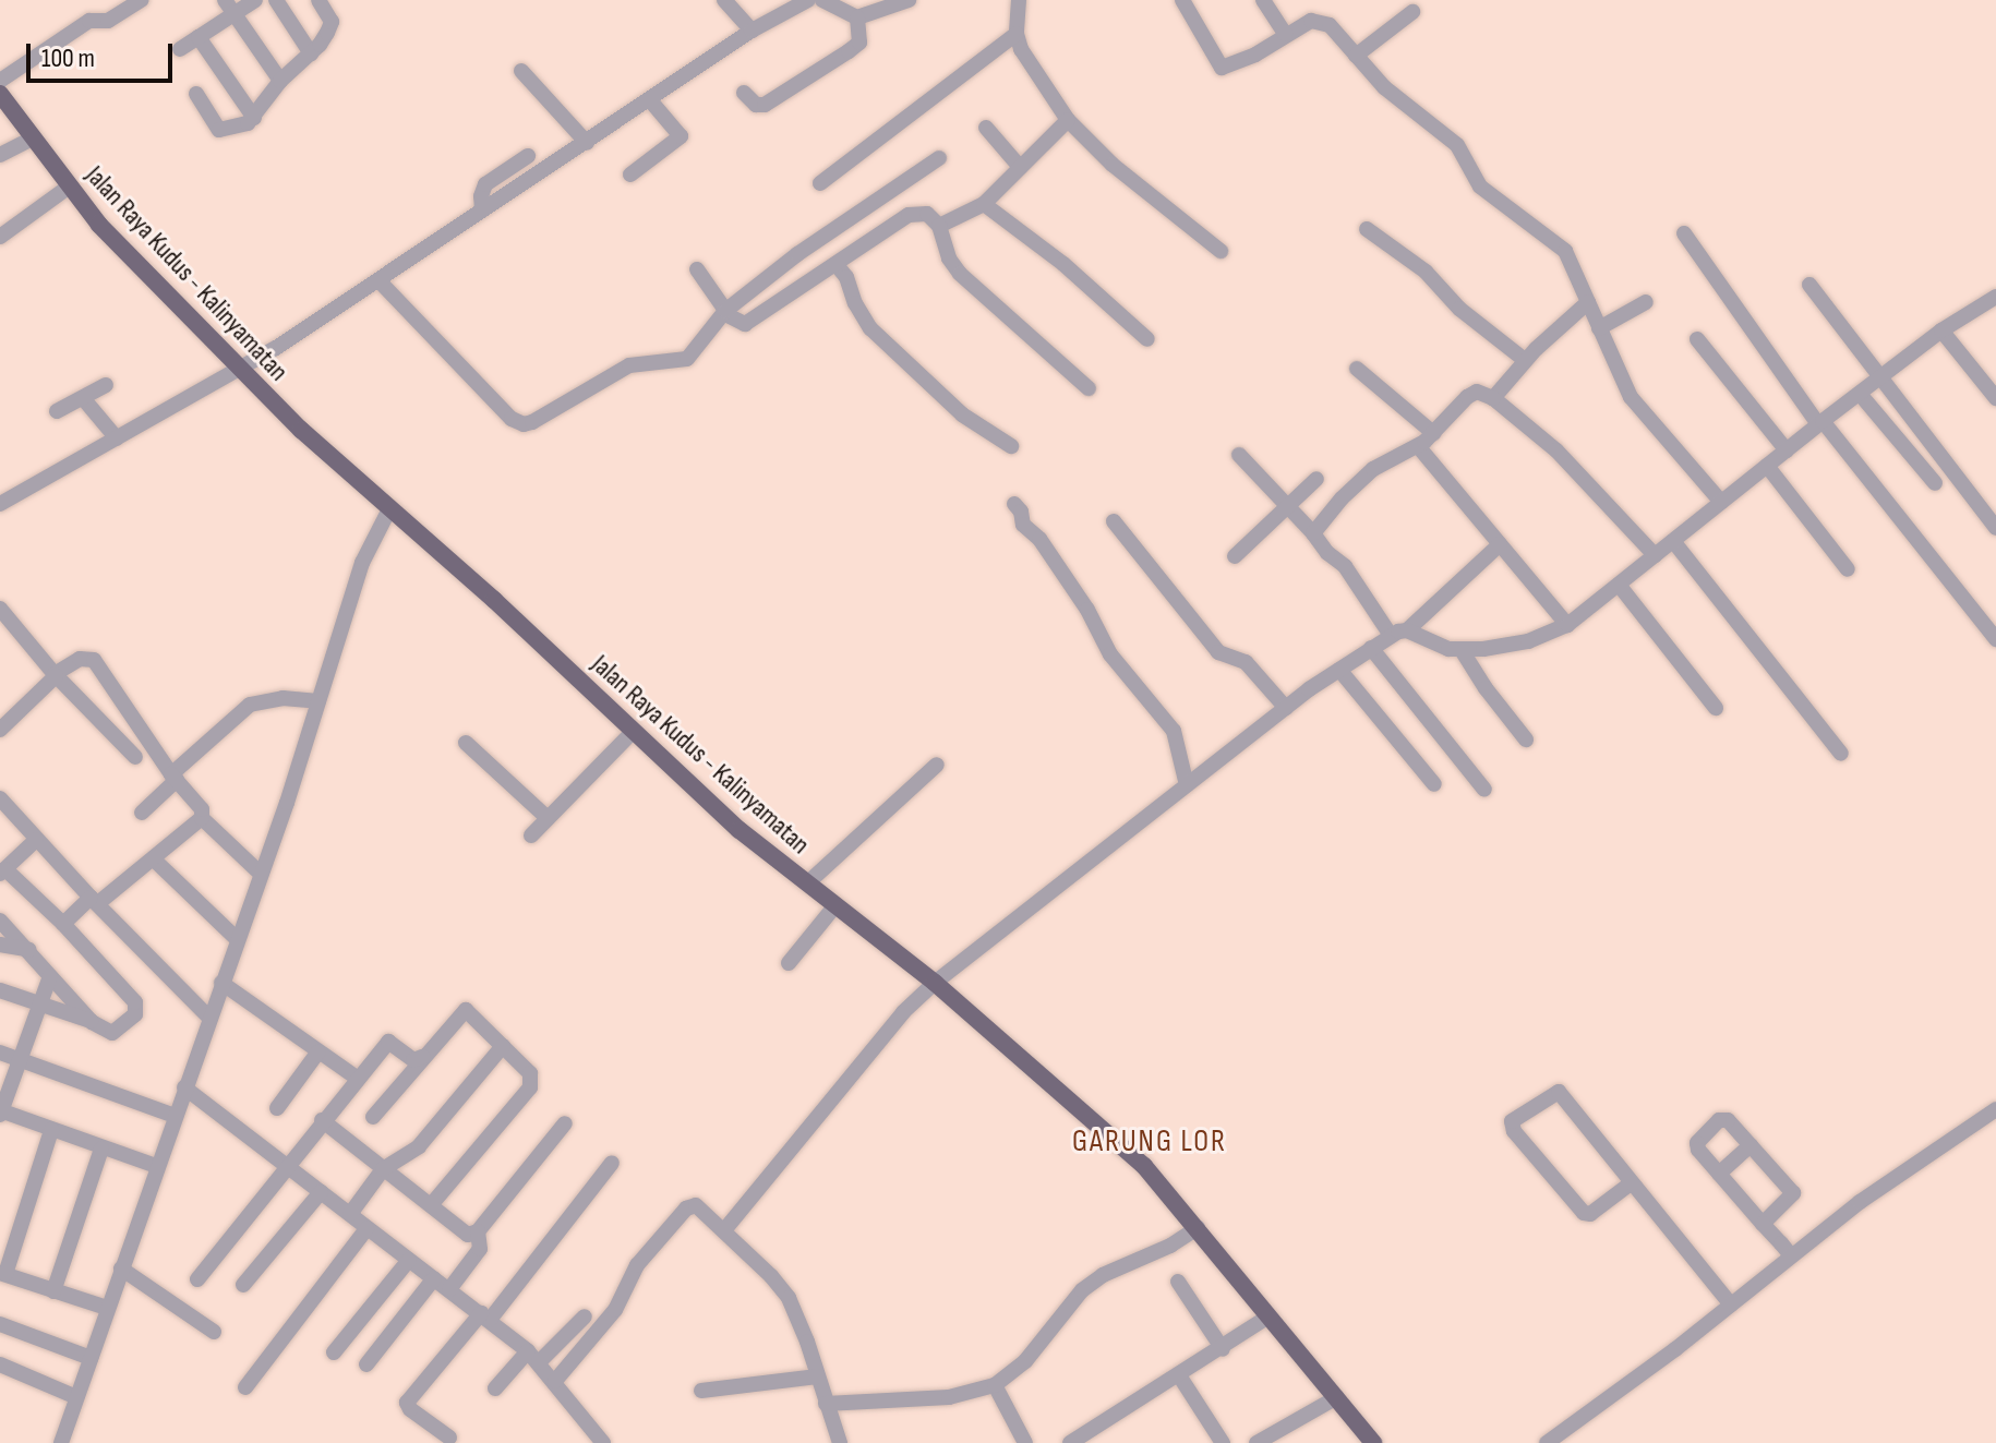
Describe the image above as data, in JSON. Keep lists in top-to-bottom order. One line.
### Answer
{"streets":{"main road":["Jalan Raya Kudus - Kalinyamatan"]},"districts":["GARUNG LOR"],"scale_bar":"100 m"}
